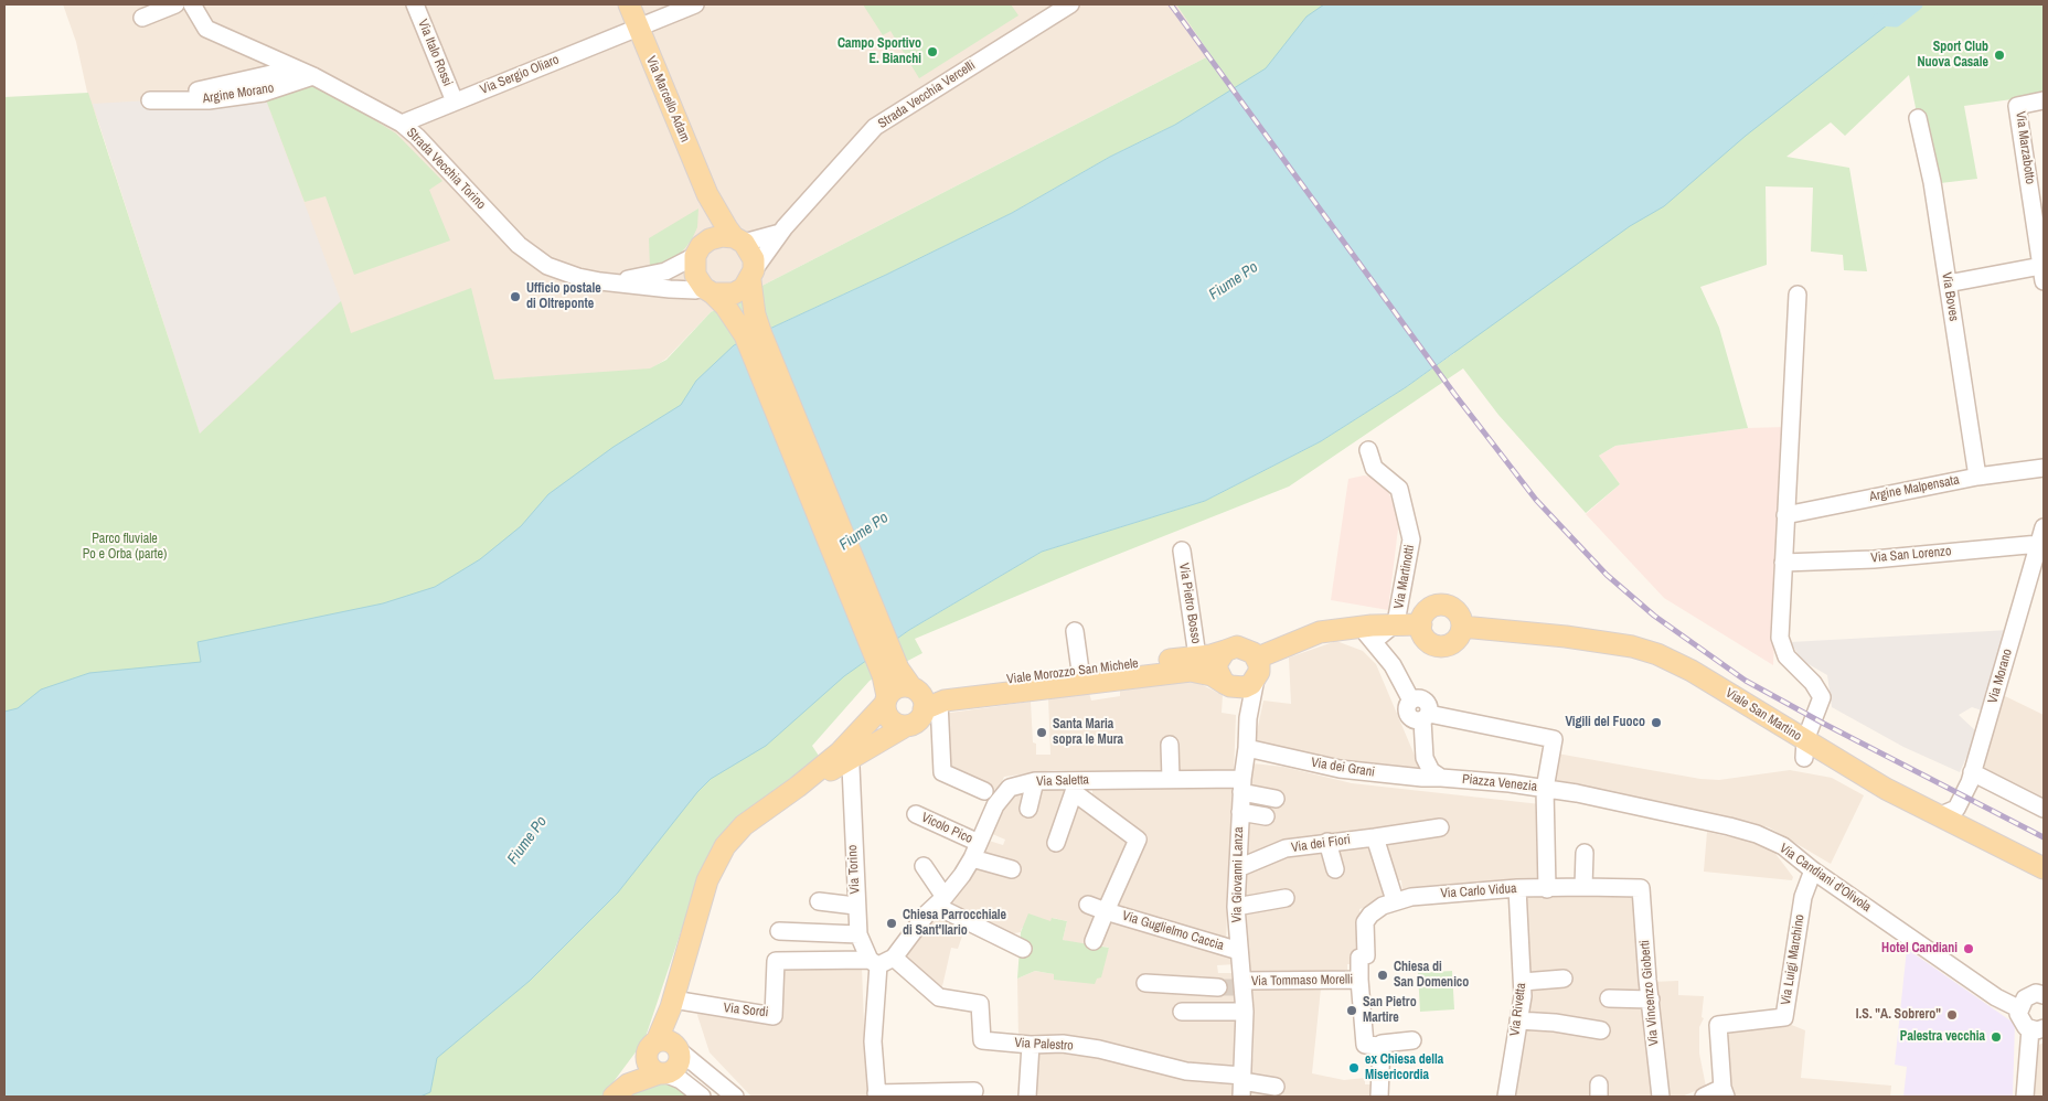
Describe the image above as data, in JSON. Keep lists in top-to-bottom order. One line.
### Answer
{"streets":{"main road":["Via Marcello Adam","Viale Morozzo San Michele","Viale San Martino"],"street":["Via Italo Rossi","Via Sergio Oliaro","Argine Morano","Strada Vecchia Vercelli","Via Marzabotto","Strada Vecchia Torino","Via Boves","Argine Malpensata","Via San Lorenzo","Via Martinotti","Via Pietro Bosso","Via Morano","Via dei Grani","Via Saletta","Piazza Venezia","Vicolo Pico","Via dei Fiori","Via Torino","Via Giovanni Lanza","Via Candiani d'Olivola","Via Carlo Vidua","Via Guglielmo Caccia","Via Luigi Marchino","Via Tommaso Morelli","Via Vincenzo Gioberti","Via Rivetta","Via Sordi","Via Palestro"]},"crossings":[["Via Italo Rossi","Via Sergio Oliaro"],["Via Sergio Oliaro","Via Marcello Adam"],["Via Sergio Oliaro","Strada Vecchia Torino"],["Argine Morano","Strada Vecchia Torino"],["Strada Vecchia Vercelli","Via Marcello Adam"],["Strada Vecchia Vercelli","Strada Vecchia Torino"],["Via Marcello Adam","Strada Vecchia Torino"],["Via Boves","Argine Malpensata"],["Via San Lorenzo","Via Morano"],["Via Martinotti","Viale San Martino"],["Via Pietro Bosso","Viale Morozzo San Michele"],["Viale Morozzo San Michele","Via Giovanni Lanza"],["Via Morano","Viale San Martino"],["Via dei Grani","Piazza Venezia"],["Via dei Grani","Via Giovanni Lanza"],["Via Saletta","Via Giovanni Lanza"],["Via Saletta","Via Guglielmo Caccia"],["Piazza Venezia","Via Candiani d'Olivola"],["Via dei Fiori","Via Giovanni Lanza"],["Via Torino","Via Sordi"],["Via Giovanni Lanza","Via Guglielmo Caccia"],["Via Giovanni Lanza","Via Tommaso Morelli"],["Via Giovanni Lanza","Via Palestro"],["Via Candiani d'Olivola","Via Luigi Marchino"],["Via Carlo Vidua","Via Tommaso Morelli"],["Via Carlo Vidua","Via Vincenzo Gioberti"],["Via Carlo Vidua","Via Rivetta"]],"water":["Fiume Po"],"parks":["Parco fluviale Po e Orba (parte)"],"places":["Campo Sportivo E. Bianchi","Sport Club Nuova Casale","Ufficio postale di Oltreponte","Vigili del Fuoco","Santa Maria sopra le Mura","Chiesa Parrocchiale di Sant'Ilario","Hotel Candiani","Chiesa di San Domenico","San Pietro Martire","I.S. \"A. Sobrero\"","Palestra vecchia","ex Chiesa della Misericordia"]}
